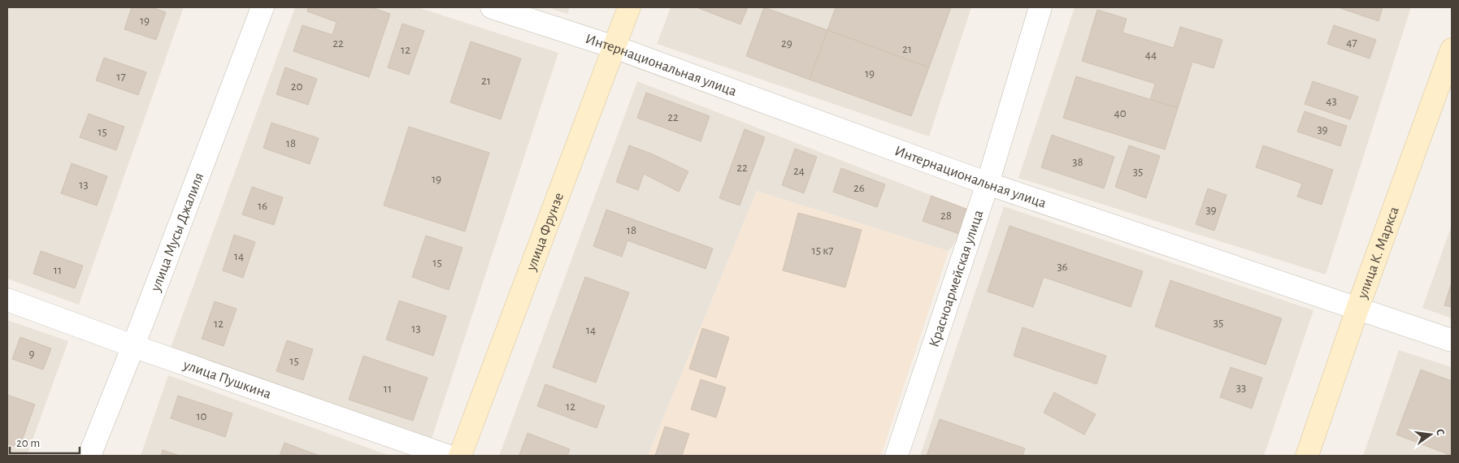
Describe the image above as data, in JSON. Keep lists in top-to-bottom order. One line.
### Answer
{"streets":{"street":["Интернациональная улица","улица Мусы Джалиля","улица Фрунзе","улица К. Маркса","Красноармейская улица","улица Пушкина"]},"crossings":[["Интернациональная улица","улица Фрунзе"],["Интернациональная улица","улица К. Маркса"],["Интернациональная улица","Красноармейская улица"],["улица Мусы Джалиля","улица Пушкина"]],"house_numbers":["19","47","22","29","21","12","44","19","17","21","20","43","40","22","39","15","18","38","22","24","35","19","13","26","16","39","28","18","15 к7","14","15","36","11","35","12","13","14","9","15","33","11","12","10"],"scale_bar":"20 m","north":"right"}
